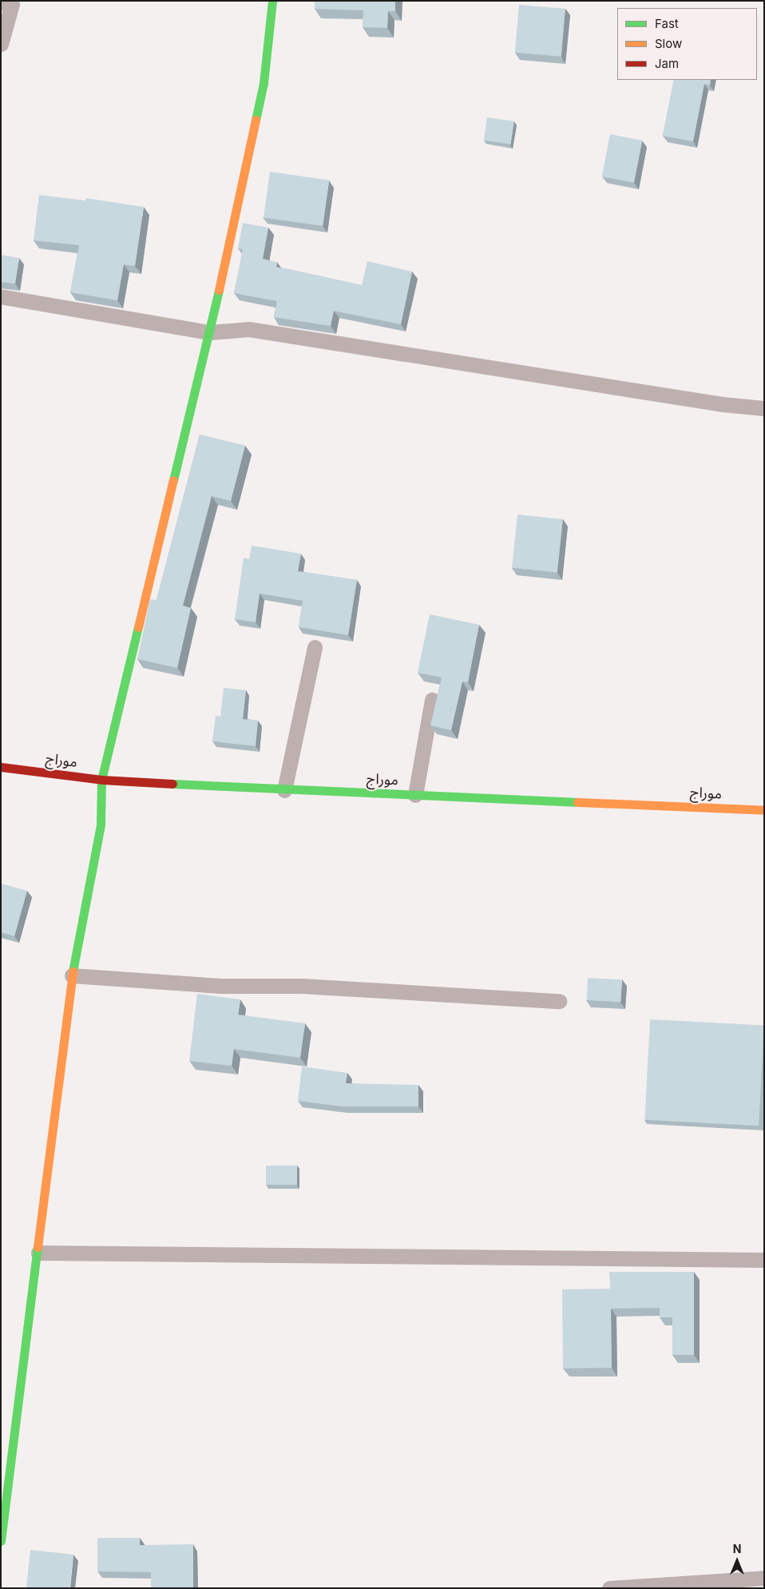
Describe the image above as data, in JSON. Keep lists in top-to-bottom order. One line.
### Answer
{"streets":{"street":["موراج"]},"legend":["Fast","Slow","Jam"],"north":"top"}
